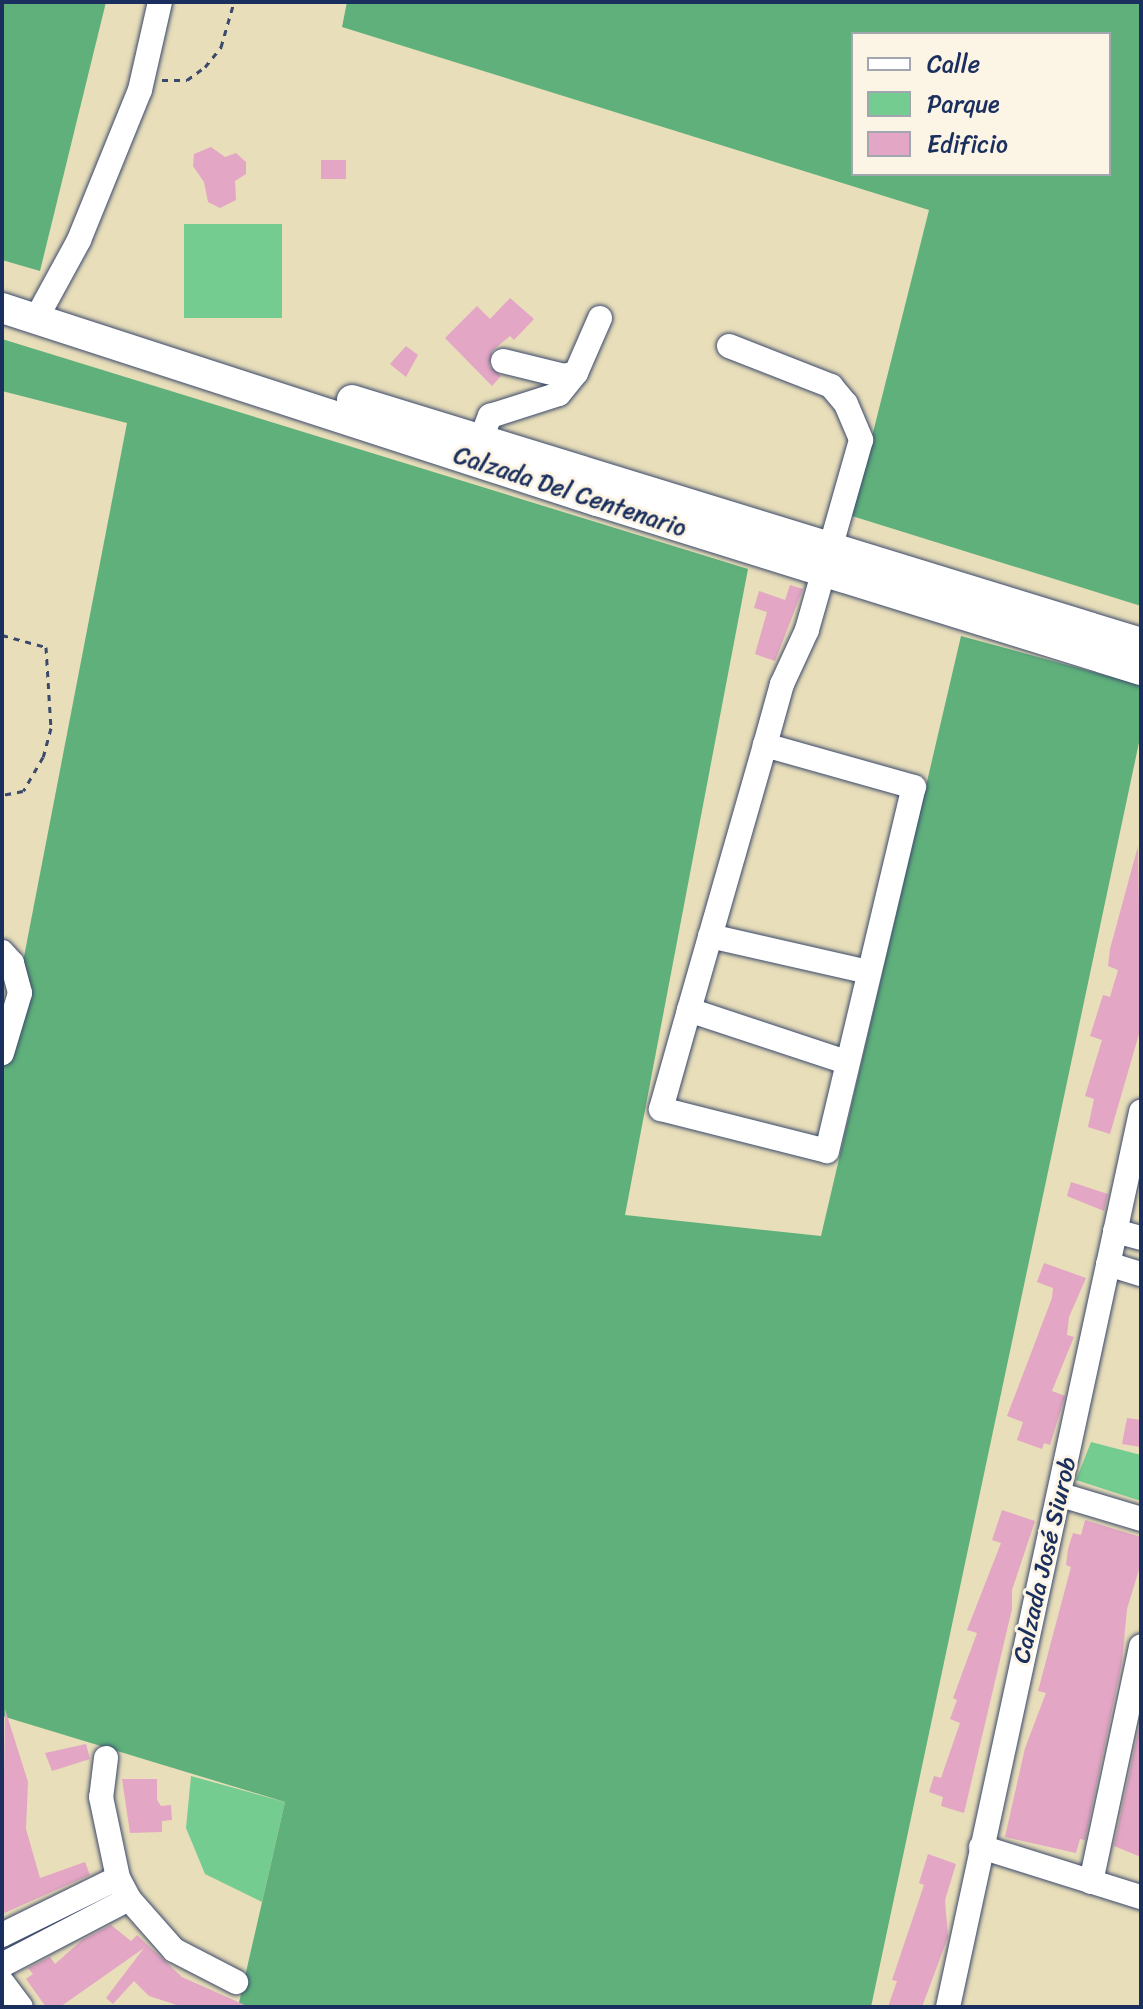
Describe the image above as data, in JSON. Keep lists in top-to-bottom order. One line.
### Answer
{"streets":{"main road":["Calzada Del Centenario"],"street":["Calzada José Siurob"]},"legend":["Calle","Parque","Edificio"]}
